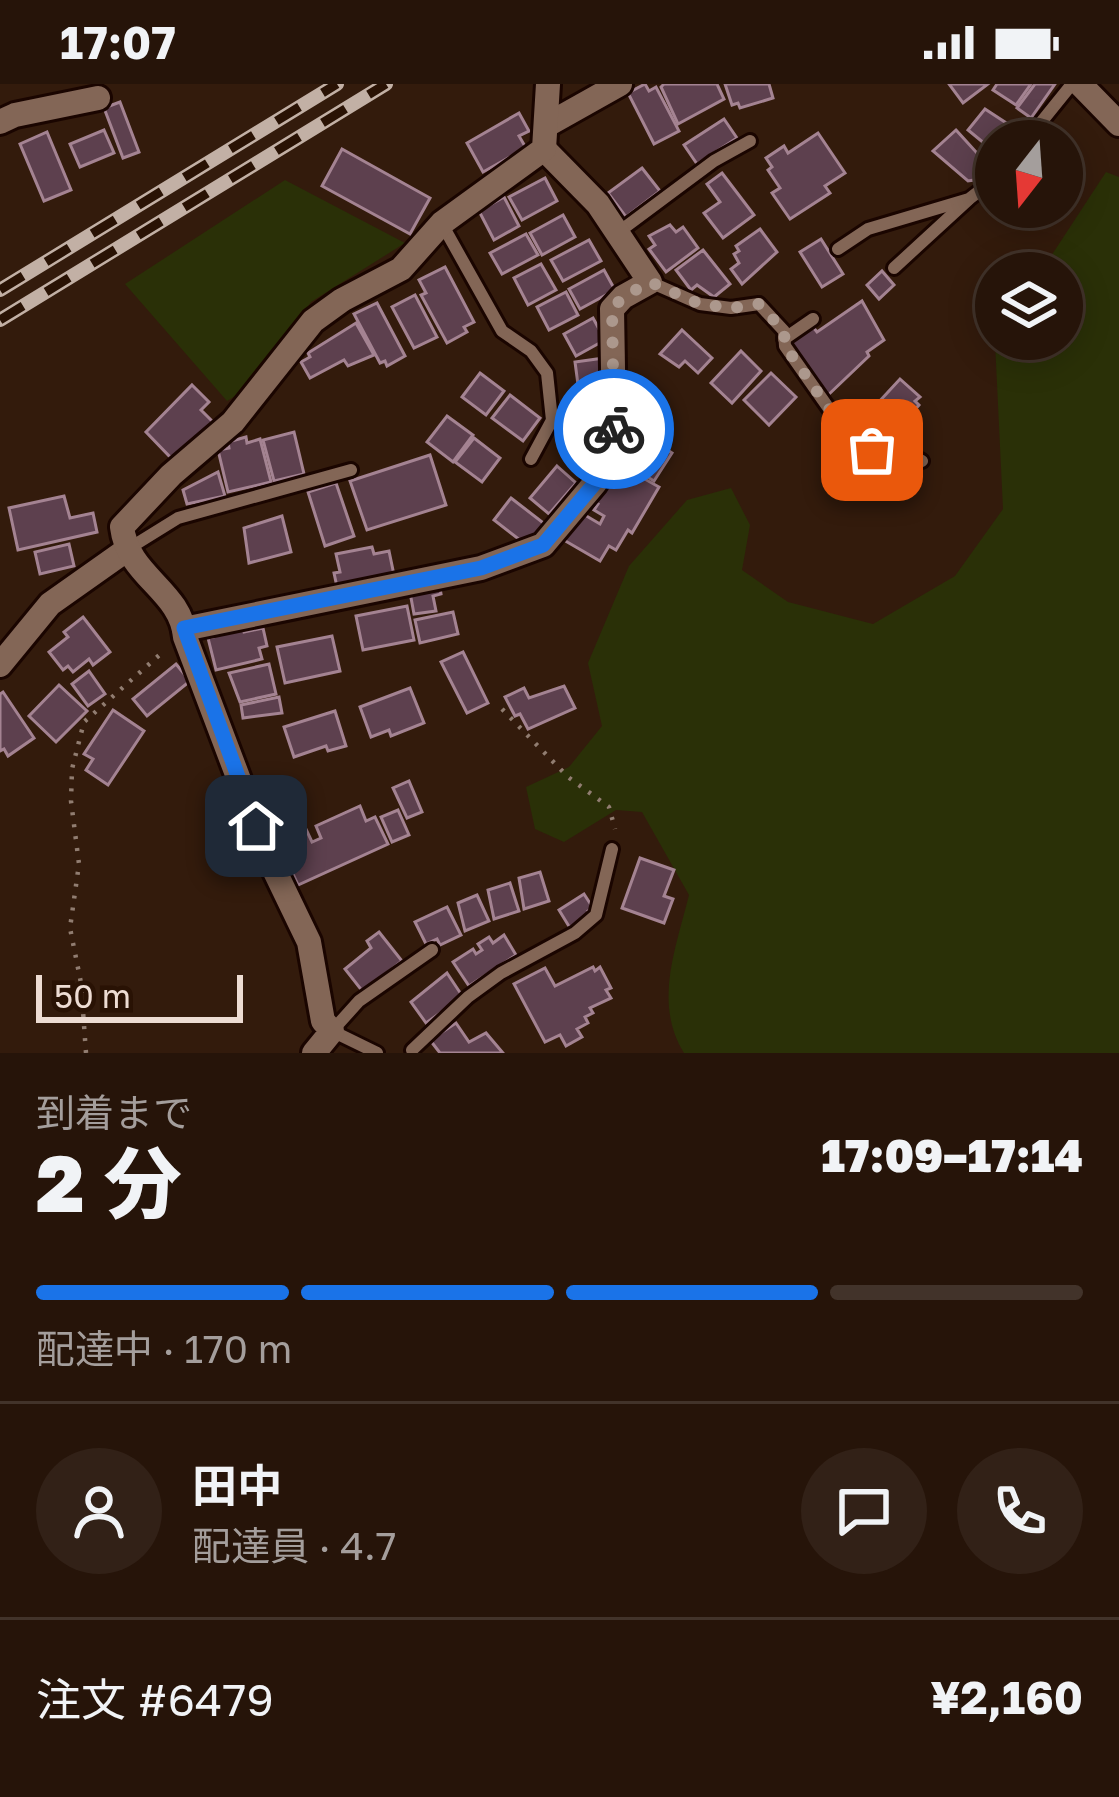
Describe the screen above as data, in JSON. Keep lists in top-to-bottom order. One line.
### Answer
{"scale_bar":"50 m","north":"bottom","page":{"status":"17:07","scale":"50 m","heading":["2 分","到着まで","17:09–17:14"],"panel":["田中","配達員 · 4.7","注文 #6479","¥2,160"],"bar":"配達中 · 170 m"}}
